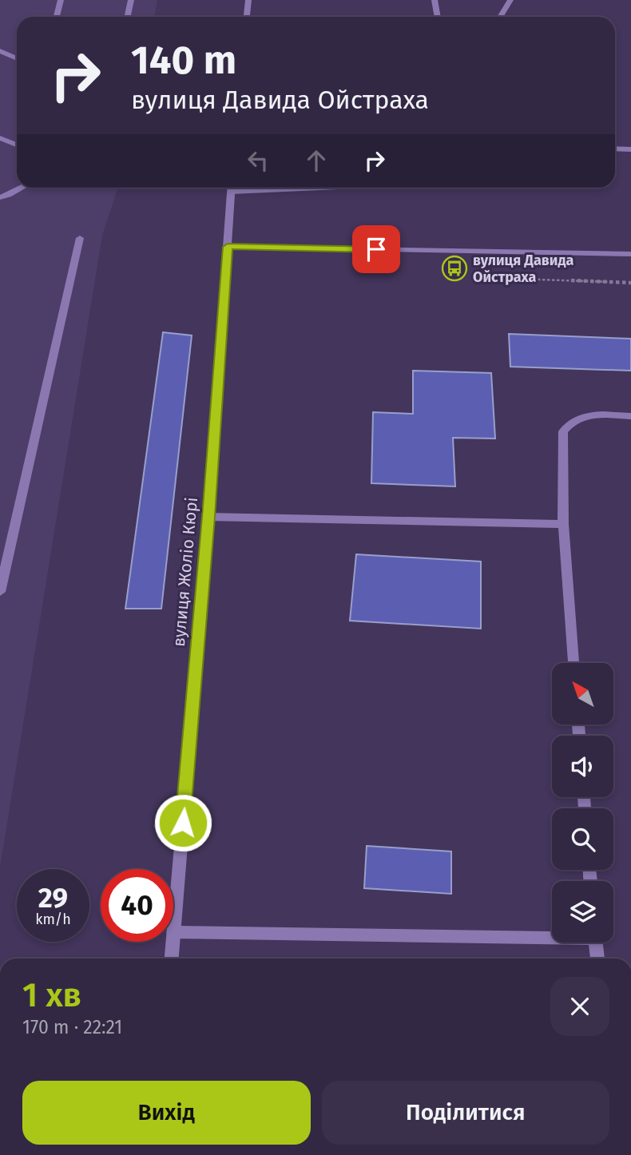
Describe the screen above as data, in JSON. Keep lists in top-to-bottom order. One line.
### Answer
{"streets":{"street":["вулиця Жоліо Кюрі"]},"places":{"bus stop":["вулиця Давида Ойстраха"]},"north":"top left","page":{"turn":["140 m","вулиця Давида Ойстраха"],"speed":"29 km/h","limit":"40","heading":["1 хв","170 m · 22:21"],"buttons":["Вихід","Поділитися"]}}
